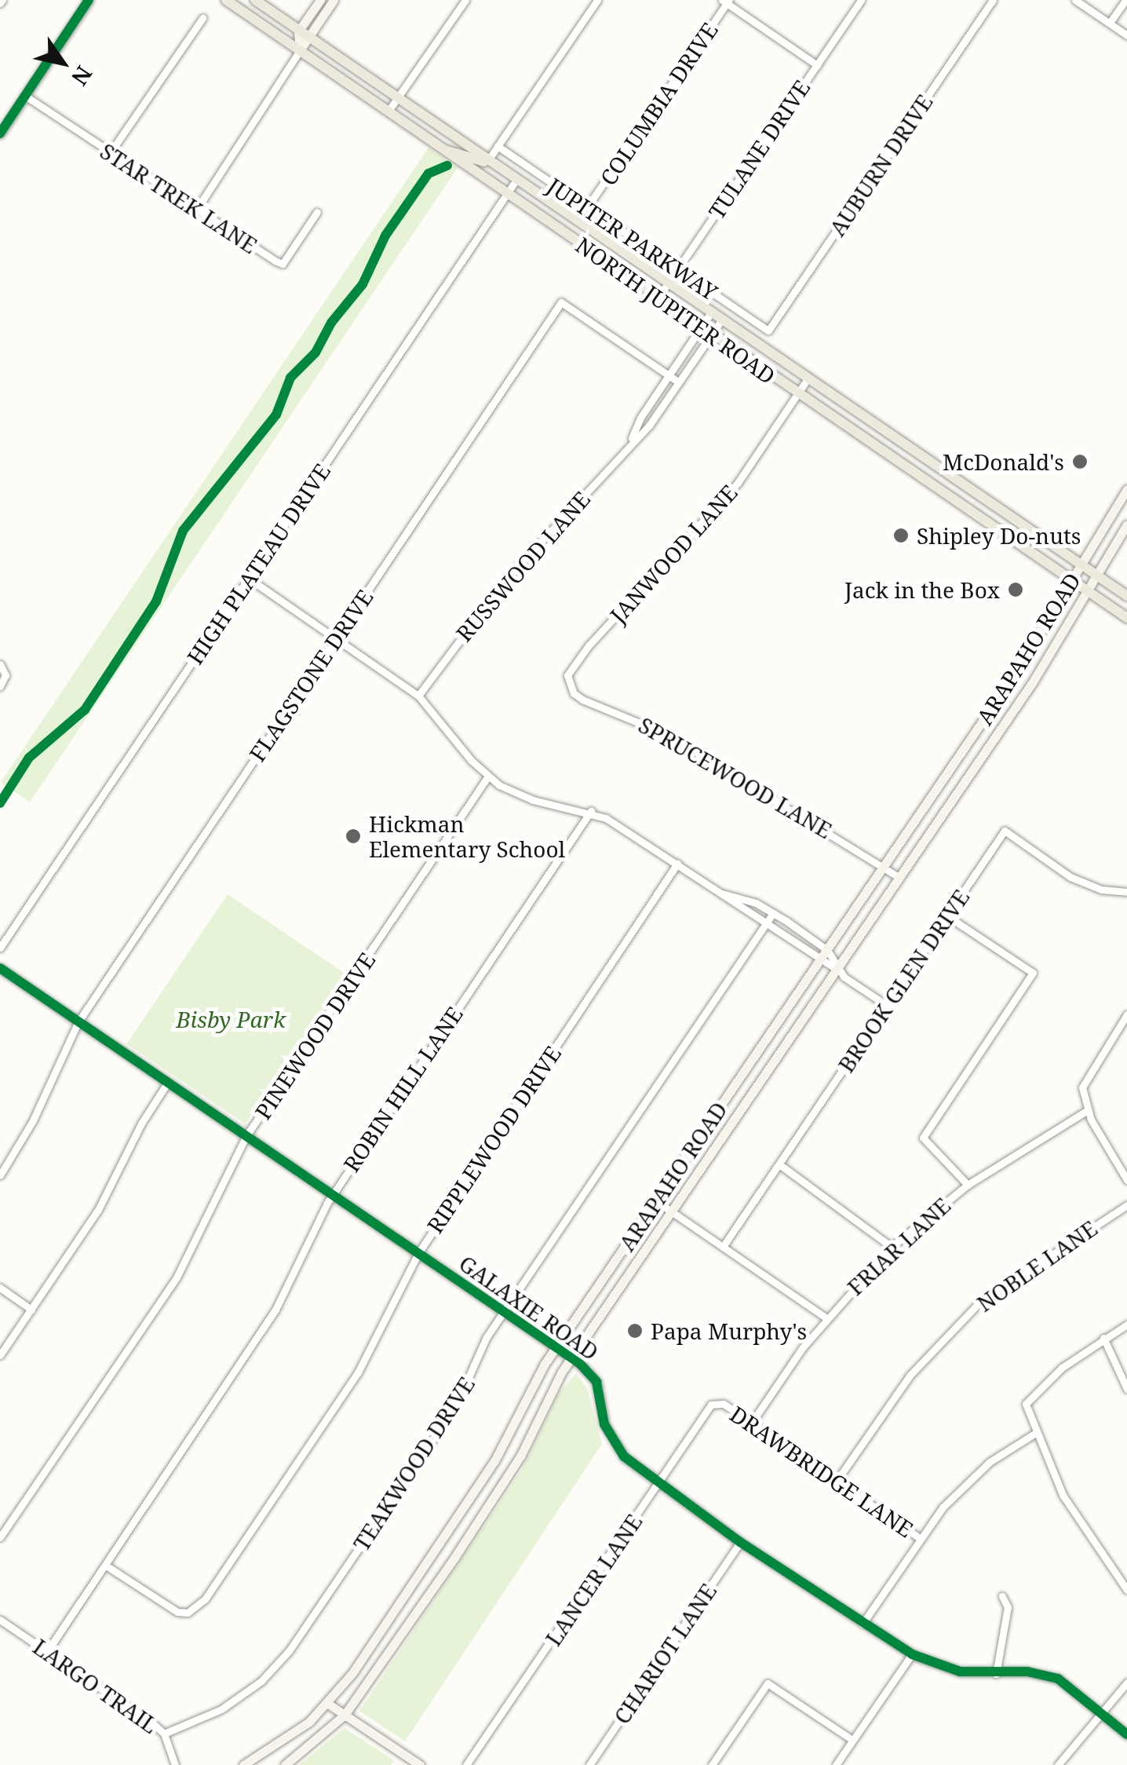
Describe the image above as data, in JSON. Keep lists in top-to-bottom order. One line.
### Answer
{"streets":{"main road":["NORTH JUPITER ROAD","ARAPAHO ROAD","GALAXIE ROAD"],"street":["COLUMBIA DRIVE","TULANE DRIVE","AUBURN DRIVE","STAR TREK LANE","JUPITER PARKWAY","JANWOOD LANE","HIGH PLATEAU DRIVE","RUSSWOOD LANE","FLAGSTONE DRIVE","SPRUCEWOOD LANE","BROOK GLEN DRIVE","PINEWOOD DRIVE","ROBIN HILL LANE","RIPPLEWOOD DRIVE","FRIAR LANE","NOBLE LANE","TEAKWOOD DRIVE","DRAWBRIDGE LANE","LANCER LANE","CHARIOT LANE","LARGO TRAIL"]},"crossings":[["COLUMBIA DRIVE","JUPITER PARKWAY"],["TULANE DRIVE","JUPITER PARKWAY"],["TULANE DRIVE","NORTH JUPITER ROAD"],["AUBURN DRIVE","JUPITER PARKWAY"],["NORTH JUPITER ROAD","JANWOOD LANE"],["NORTH JUPITER ROAD","HIGH PLATEAU DRIVE"],["NORTH JUPITER ROAD","RUSSWOOD LANE"],["NORTH JUPITER ROAD","ARAPAHO ROAD"],["JANWOOD LANE","SPRUCEWOOD LANE"],["RUSSWOOD LANE","FLAGSTONE DRIVE"],["ARAPAHO ROAD","SPRUCEWOOD LANE"],["ARAPAHO ROAD","GALAXIE ROAD"],["FLAGSTONE DRIVE","GALAXIE ROAD"],["PINEWOOD DRIVE","GALAXIE ROAD"],["ROBIN HILL LANE","RIPPLEWOOD DRIVE"],["ROBIN HILL LANE","GALAXIE ROAD"],["ROBIN HILL LANE","LARGO TRAIL"],["RIPPLEWOOD DRIVE","GALAXIE ROAD"],["FRIAR LANE","DRAWBRIDGE LANE"],["NOBLE LANE","DRAWBRIDGE LANE"],["GALAXIE ROAD","TEAKWOOD DRIVE"],["GALAXIE ROAD","LANCER LANE"],["GALAXIE ROAD","CHARIOT LANE"],["TEAKWOOD DRIVE","LARGO TRAIL"],["DRAWBRIDGE LANE","LANCER LANE"]],"parks":["Bisby Park"],"places":["McDonald's","Shipley Do-nuts","Jack in the Box","Hickman Elementary School","Papa Murphy's"],"north":"bottom right"}
